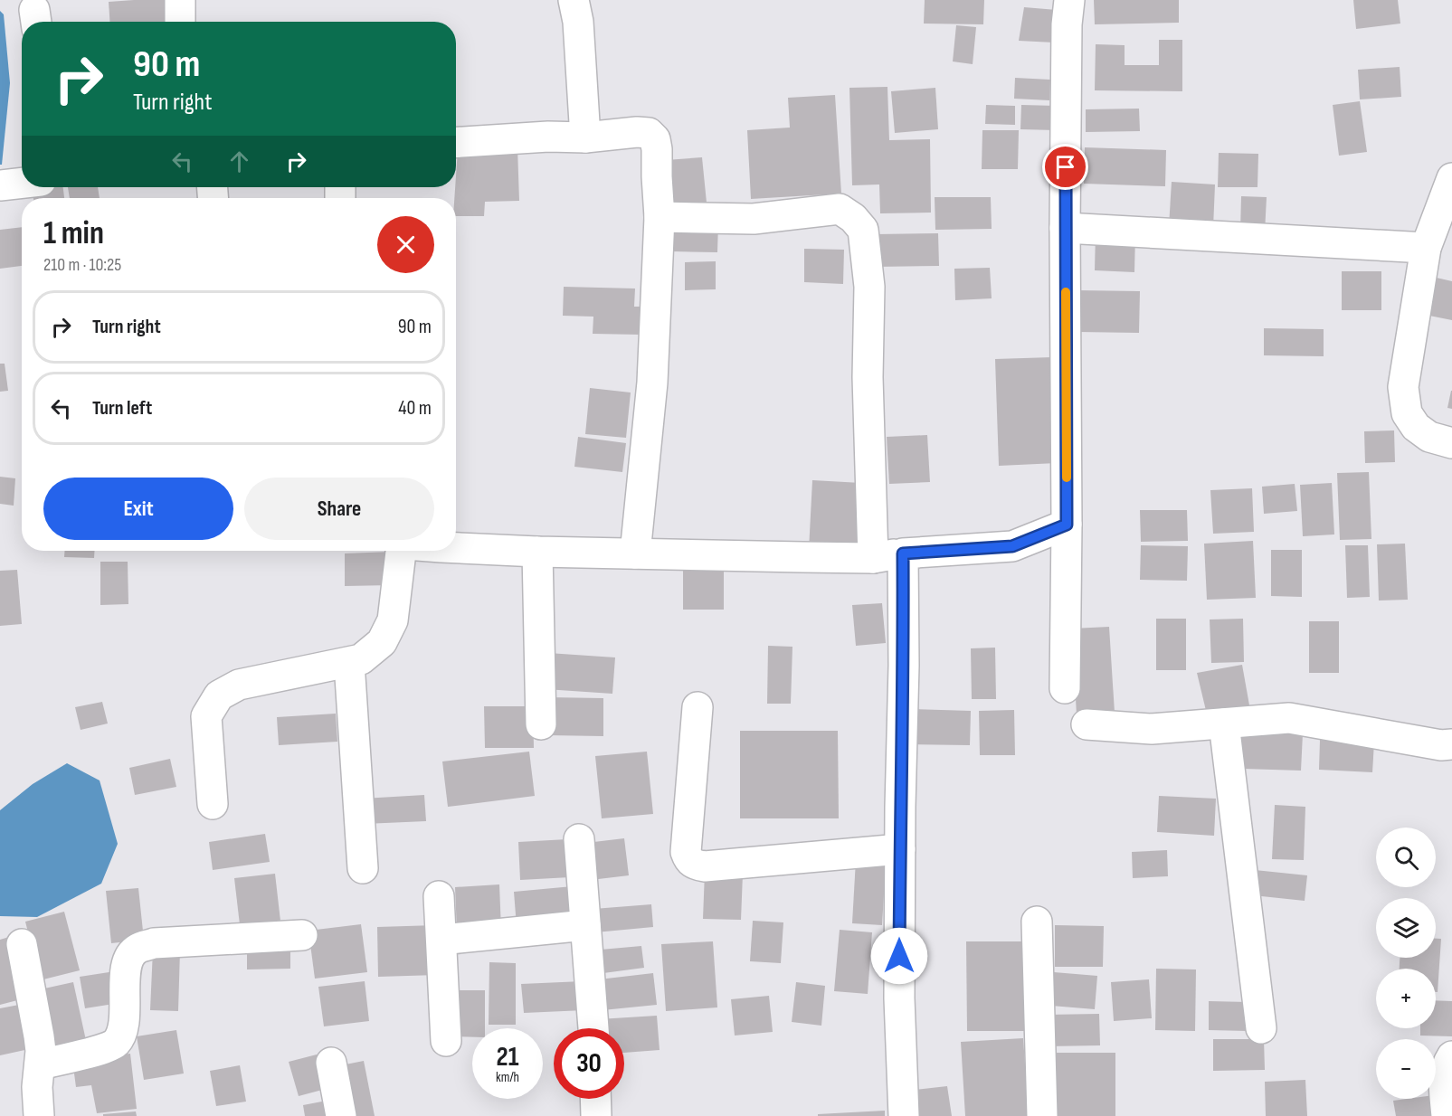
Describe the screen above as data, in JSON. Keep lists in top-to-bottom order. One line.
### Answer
{"page":{"turn":["90 m","Turn right"],"heading":["1 min","210 m · 10:25"],"list":[{"name":"Turn right","value":"90 m"},{"name":"Turn left","value":"40 m"}],"buttons":["Exit","Share"],"map_buttons":["+","−"],"speed":"21 km/h","limit":"30"}}
